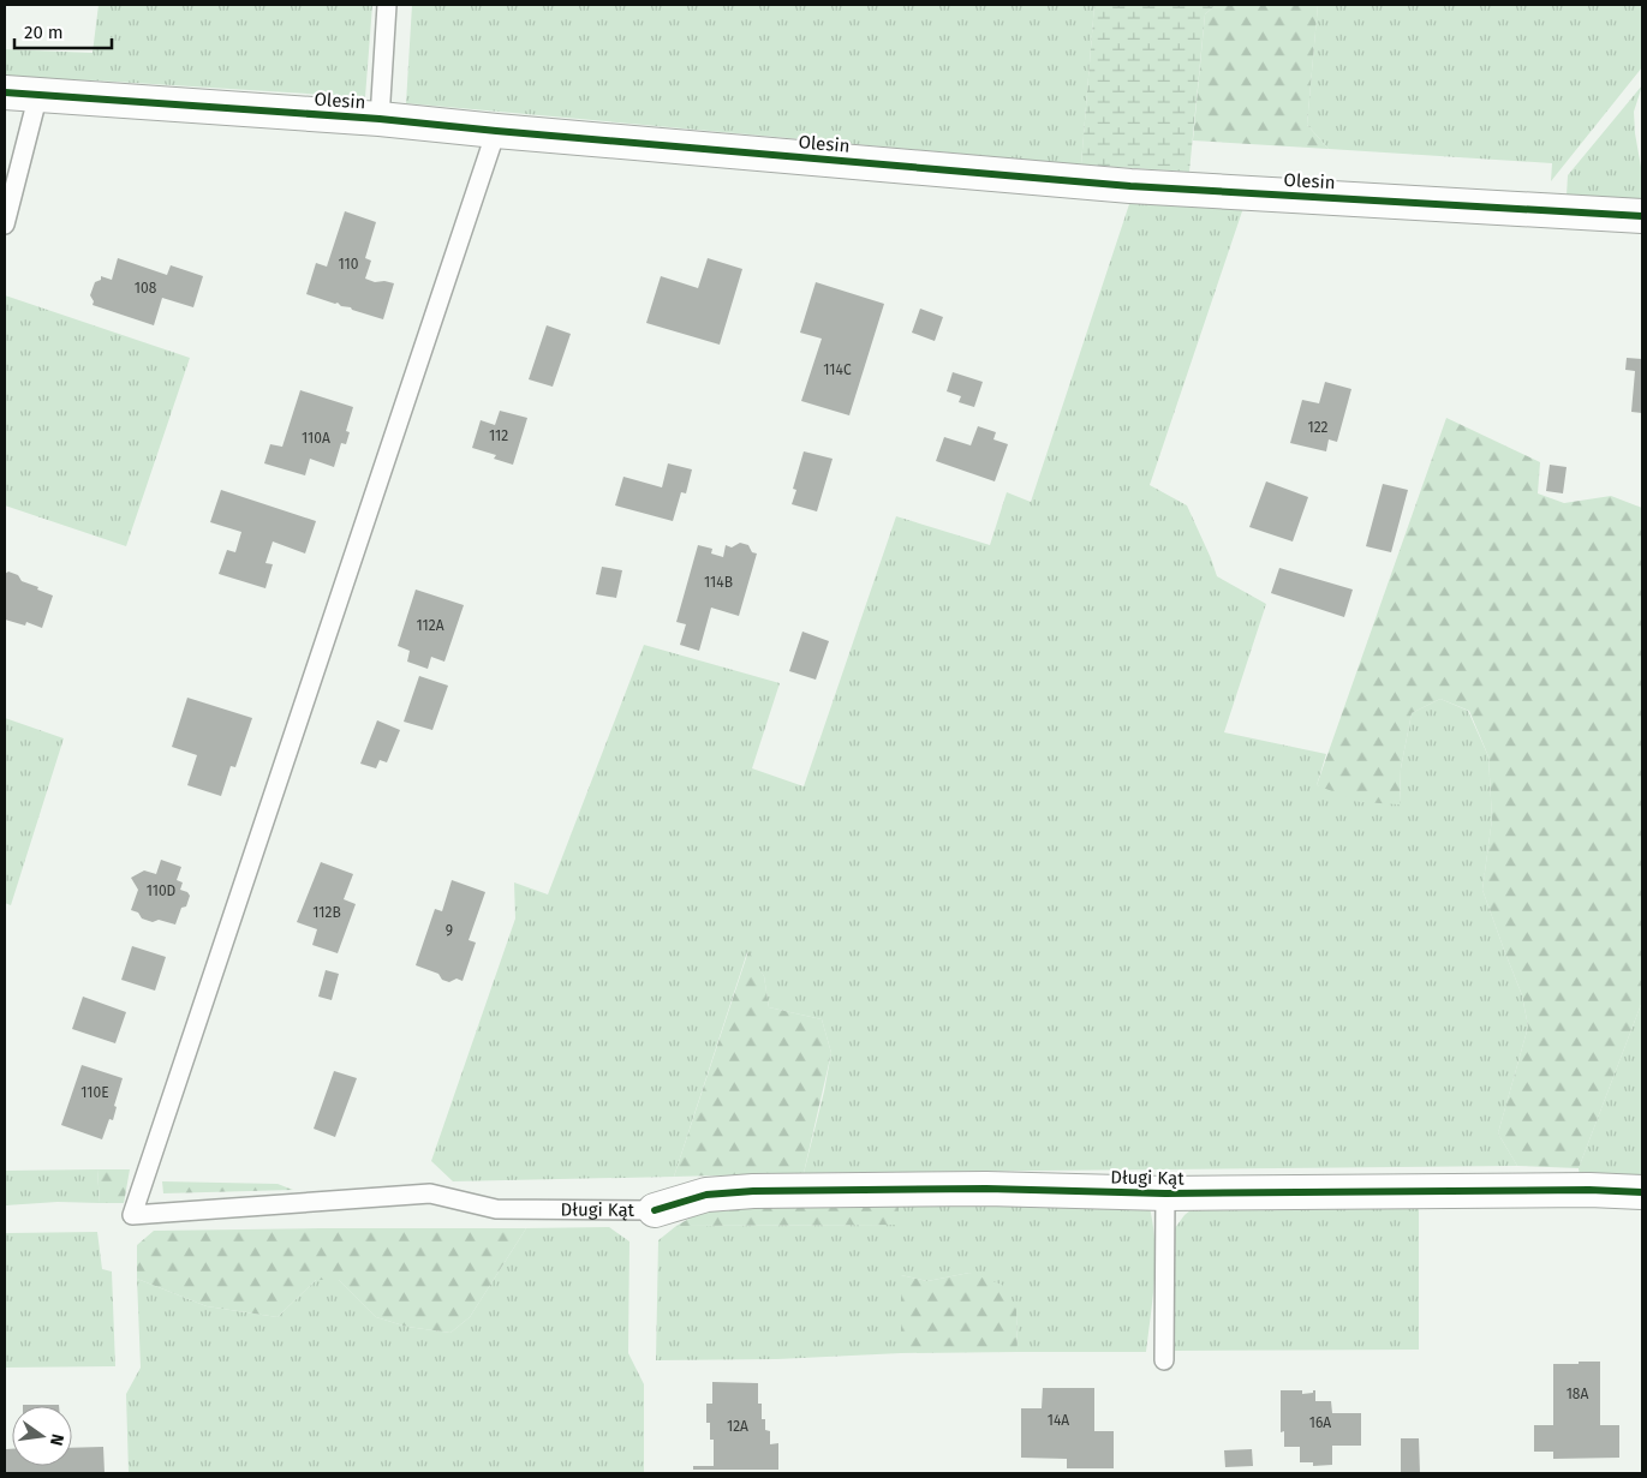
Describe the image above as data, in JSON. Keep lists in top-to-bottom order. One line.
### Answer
{"streets":{"street":["Olesin","Długi Kąt"]},"crossings":[["Olesin","Długi Kąt"]],"house_numbers":["110","108","114C","122","112","110A","114B","112A","110D","112B","9","110E","18A","14A","16A","12A"],"scale_bar":"20 m","north":"right"}
